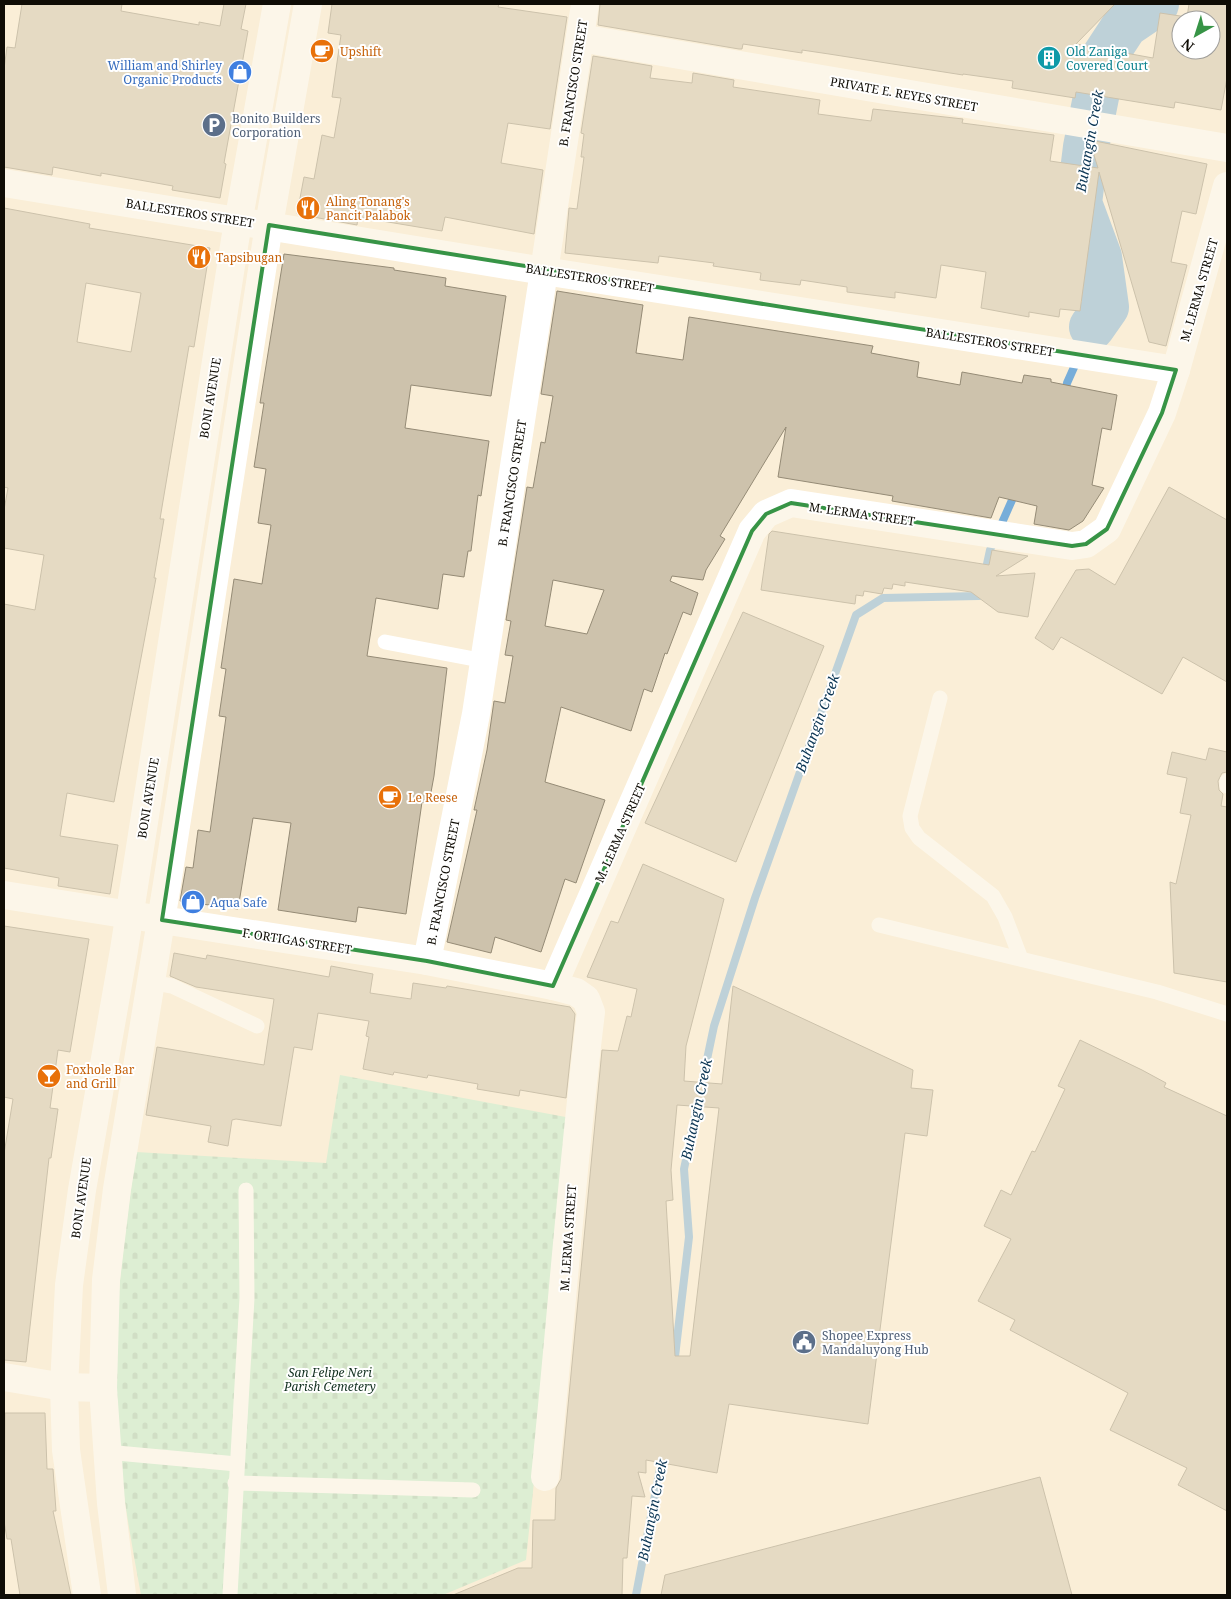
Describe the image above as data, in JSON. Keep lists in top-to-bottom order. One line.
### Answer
{"streets":{"street":["B. FRANCISCO STREET","PRIVATE E. REYES STREET","BALLESTEROS STREET","M. LERMA STREET","BONI AVENUE","F. ORTIGAS STREET"]},"crossings":[["B. FRANCISCO STREET","PRIVATE E. REYES STREET"],["B. FRANCISCO STREET","BALLESTEROS STREET"],["B. FRANCISCO STREET","F. ORTIGAS STREET"],["BALLESTEROS STREET","M. LERMA STREET"],["BALLESTEROS STREET","BONI AVENUE"],["M. LERMA STREET","F. ORTIGAS STREET"],["BONI AVENUE","F. ORTIGAS STREET"]],"water":["Buhangin Creek"],"parks":["San Felipe Neri Parish Cemetery"],"places":{"cafe":["Upshift","Le Reese"],"building":["Old Zaniga Covered Court"],"shop":["William and Shirley Organic Products","Aqua Safe"],"parking":["Bonito Builders Corporation"],"restaurant":["Aling Tonang's Pancit Palabok","Tapsibugan"],"bar":["Foxhole Bar and Grill"],"public building":["Shopee Express Mandaluyong Hub"]},"north":"bottom left"}
